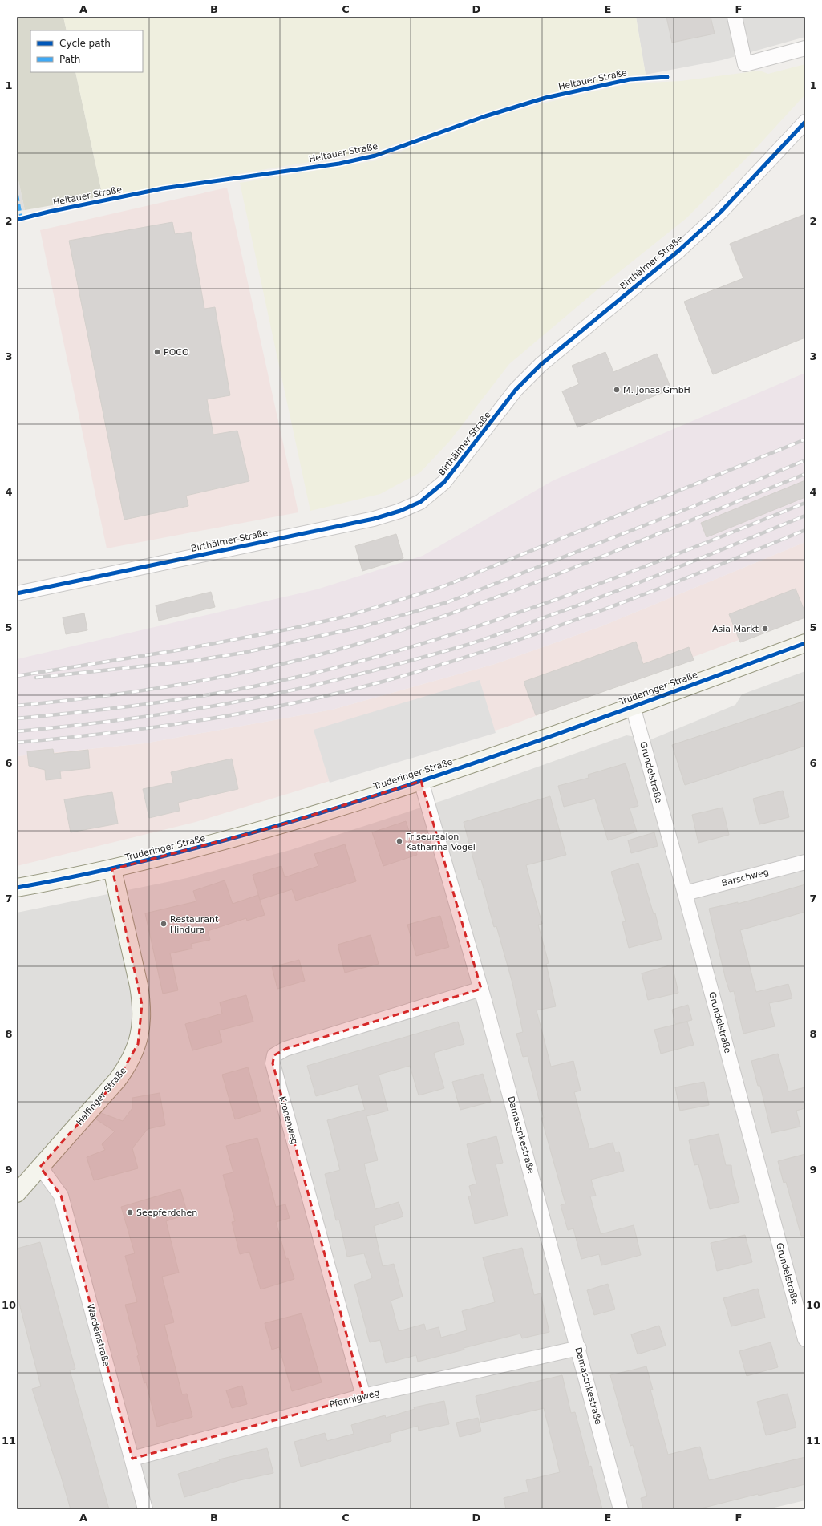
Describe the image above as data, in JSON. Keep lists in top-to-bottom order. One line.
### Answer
{"streets":{"street":["Birthälmer Straße","Truderinger Straße","Grundelstraße","Barschweg","Halfinger Straße","Kronenweg","Damaschkestraße","Wardeinstraße","Pfennigweg"],"cycle path":["Heltauer Straße"]},"crossings":[["Truderinger Straße","Grundelstraße"],["Truderinger Straße","Halfinger Straße"],["Truderinger Straße","Damaschkestraße"],["Grundelstraße","Barschweg"],["Halfinger Straße","Wardeinstraße"],["Kronenweg","Damaschkestraße"],["Kronenweg","Pfennigweg"],["Damaschkestraße","Pfennigweg"],["Wardeinstraße","Pfennigweg"]],"places":["POCO","M. Jonas GmbH","Asia Markt","Friseursalon Katharina Vogel","Restaurant Hindura","Seepferdchen"],"legend":["Cycle path","Path"],"grid":{"columns":["A","B","C","D","E","F"],"rows":["1","2","3","4","5","6","7","8","9","10","11"]}}
